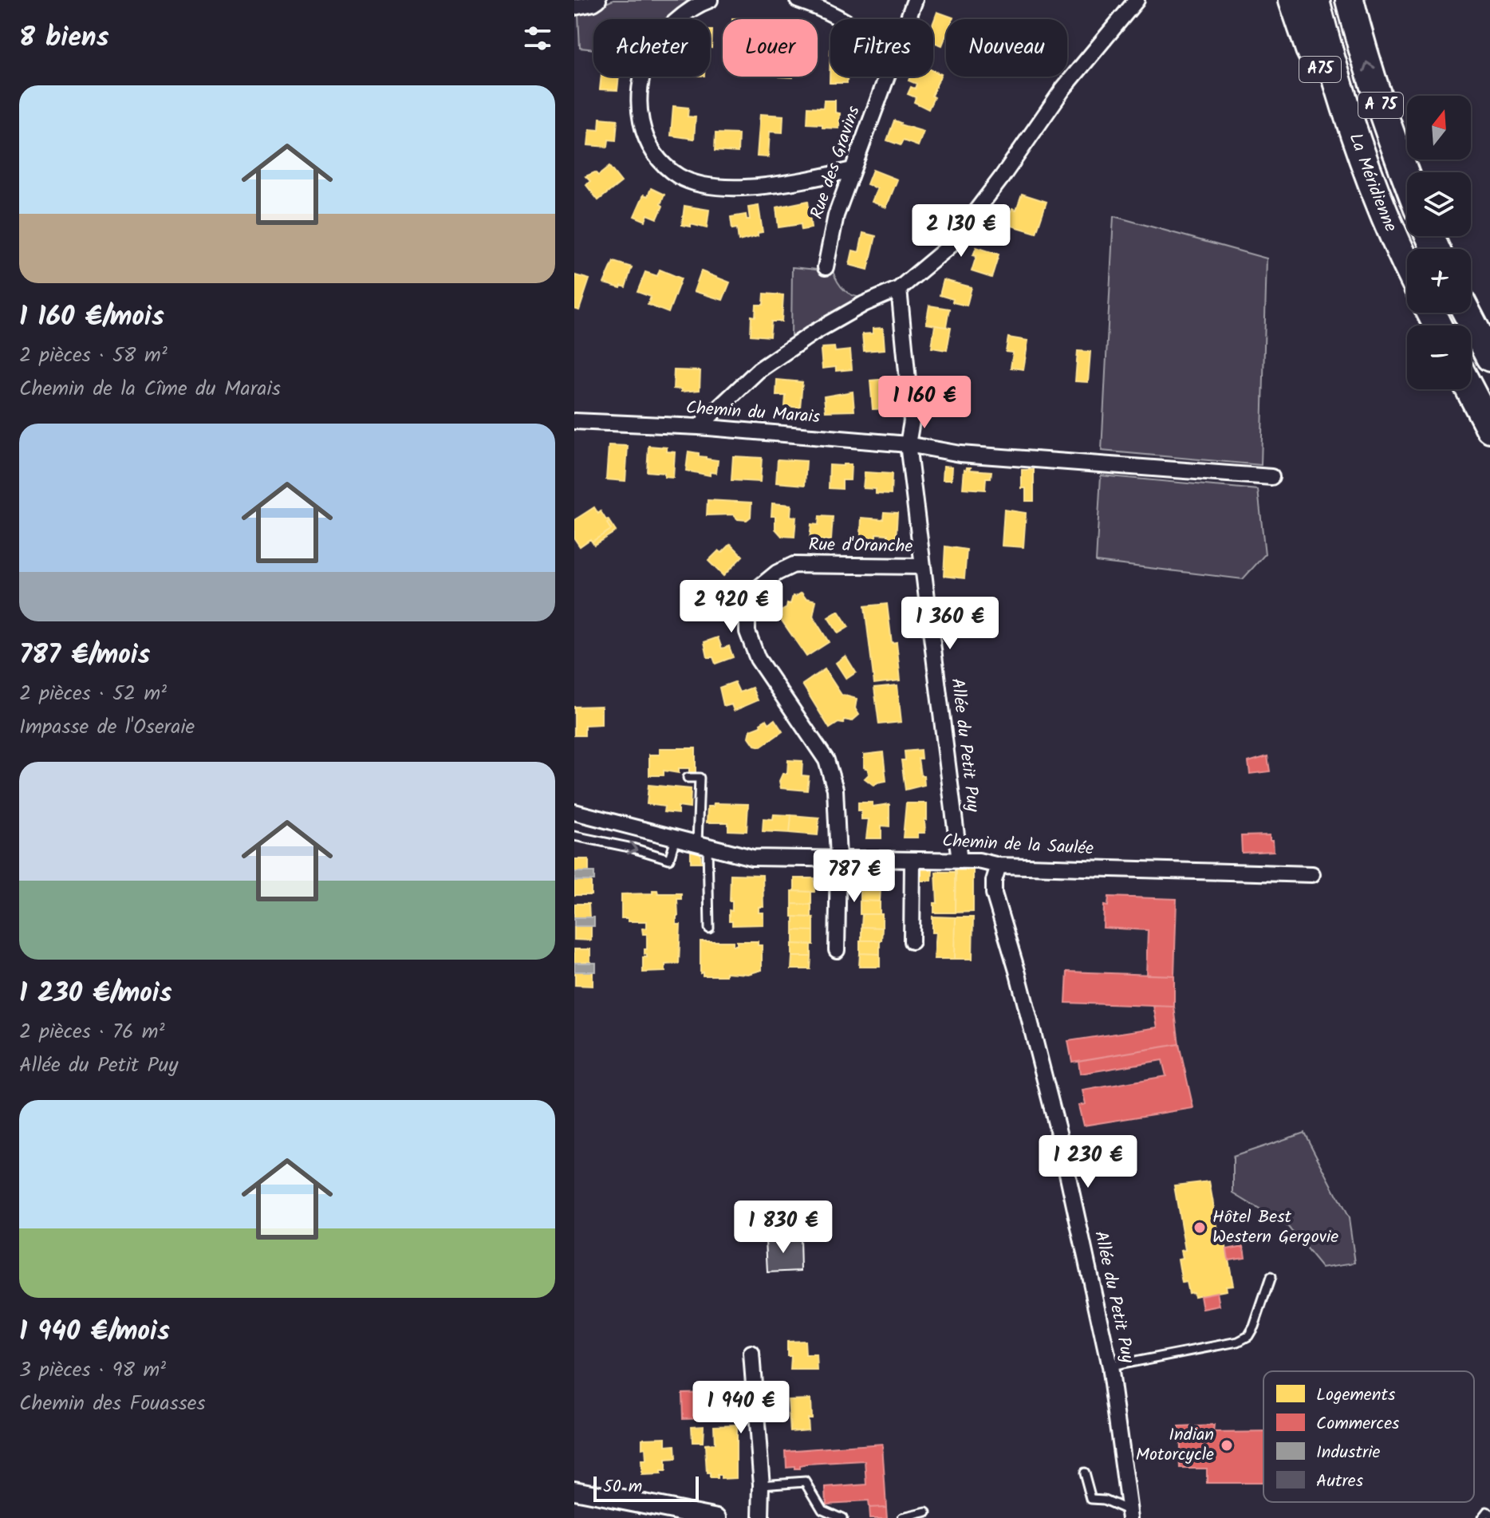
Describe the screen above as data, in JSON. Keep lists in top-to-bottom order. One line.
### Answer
{"streets":{"highway":["A75","A 75","La Méridienne"],"street":["Rue des Gravins","Chemin du Marais","Rue d'Oranche","Allée du Petit Puy","Chemin de la Saulée"]},"crossings":[["A75","La Méridienne"],["Chemin du Marais","Allée du Petit Puy"],["Rue d'Oranche","Allée du Petit Puy"],["Rue d'Oranche","Chemin de la Saulée"],["Allée du Petit Puy","Chemin de la Saulée"]],"places":["Hôtel Best Western Gergovie","Indian Motorcycle"],"legend":["Logements","Commerces","Industrie","Autres"],"scale_bar":"50 m","north":"top","page":{"heading":"8 biens","chip":["Acheter","Louer","Filtres","Nouveau"],"list":[{"name":"1 160 €/mois","note":"2 pièces · 58 m² · Chemin de la Cîme du Marais"},{"name":"787 €/mois","note":"2 pièces · 52 m² · Impasse de l'Oseraie"},{"name":"1 230 €/mois","note":"2 pièces · 76 m² · Allée du Petit Puy"},{"name":"1 940 €/mois","note":"3 pièces · 98 m² · Chemin des Fouasses"}],"map_buttons":["+","−"],"price":["2 130 €","1 160 €","2 920 €","1 360 €","787 €","1 230 €","1 830 €","1 940 €"],"scale":"50 m"}}
